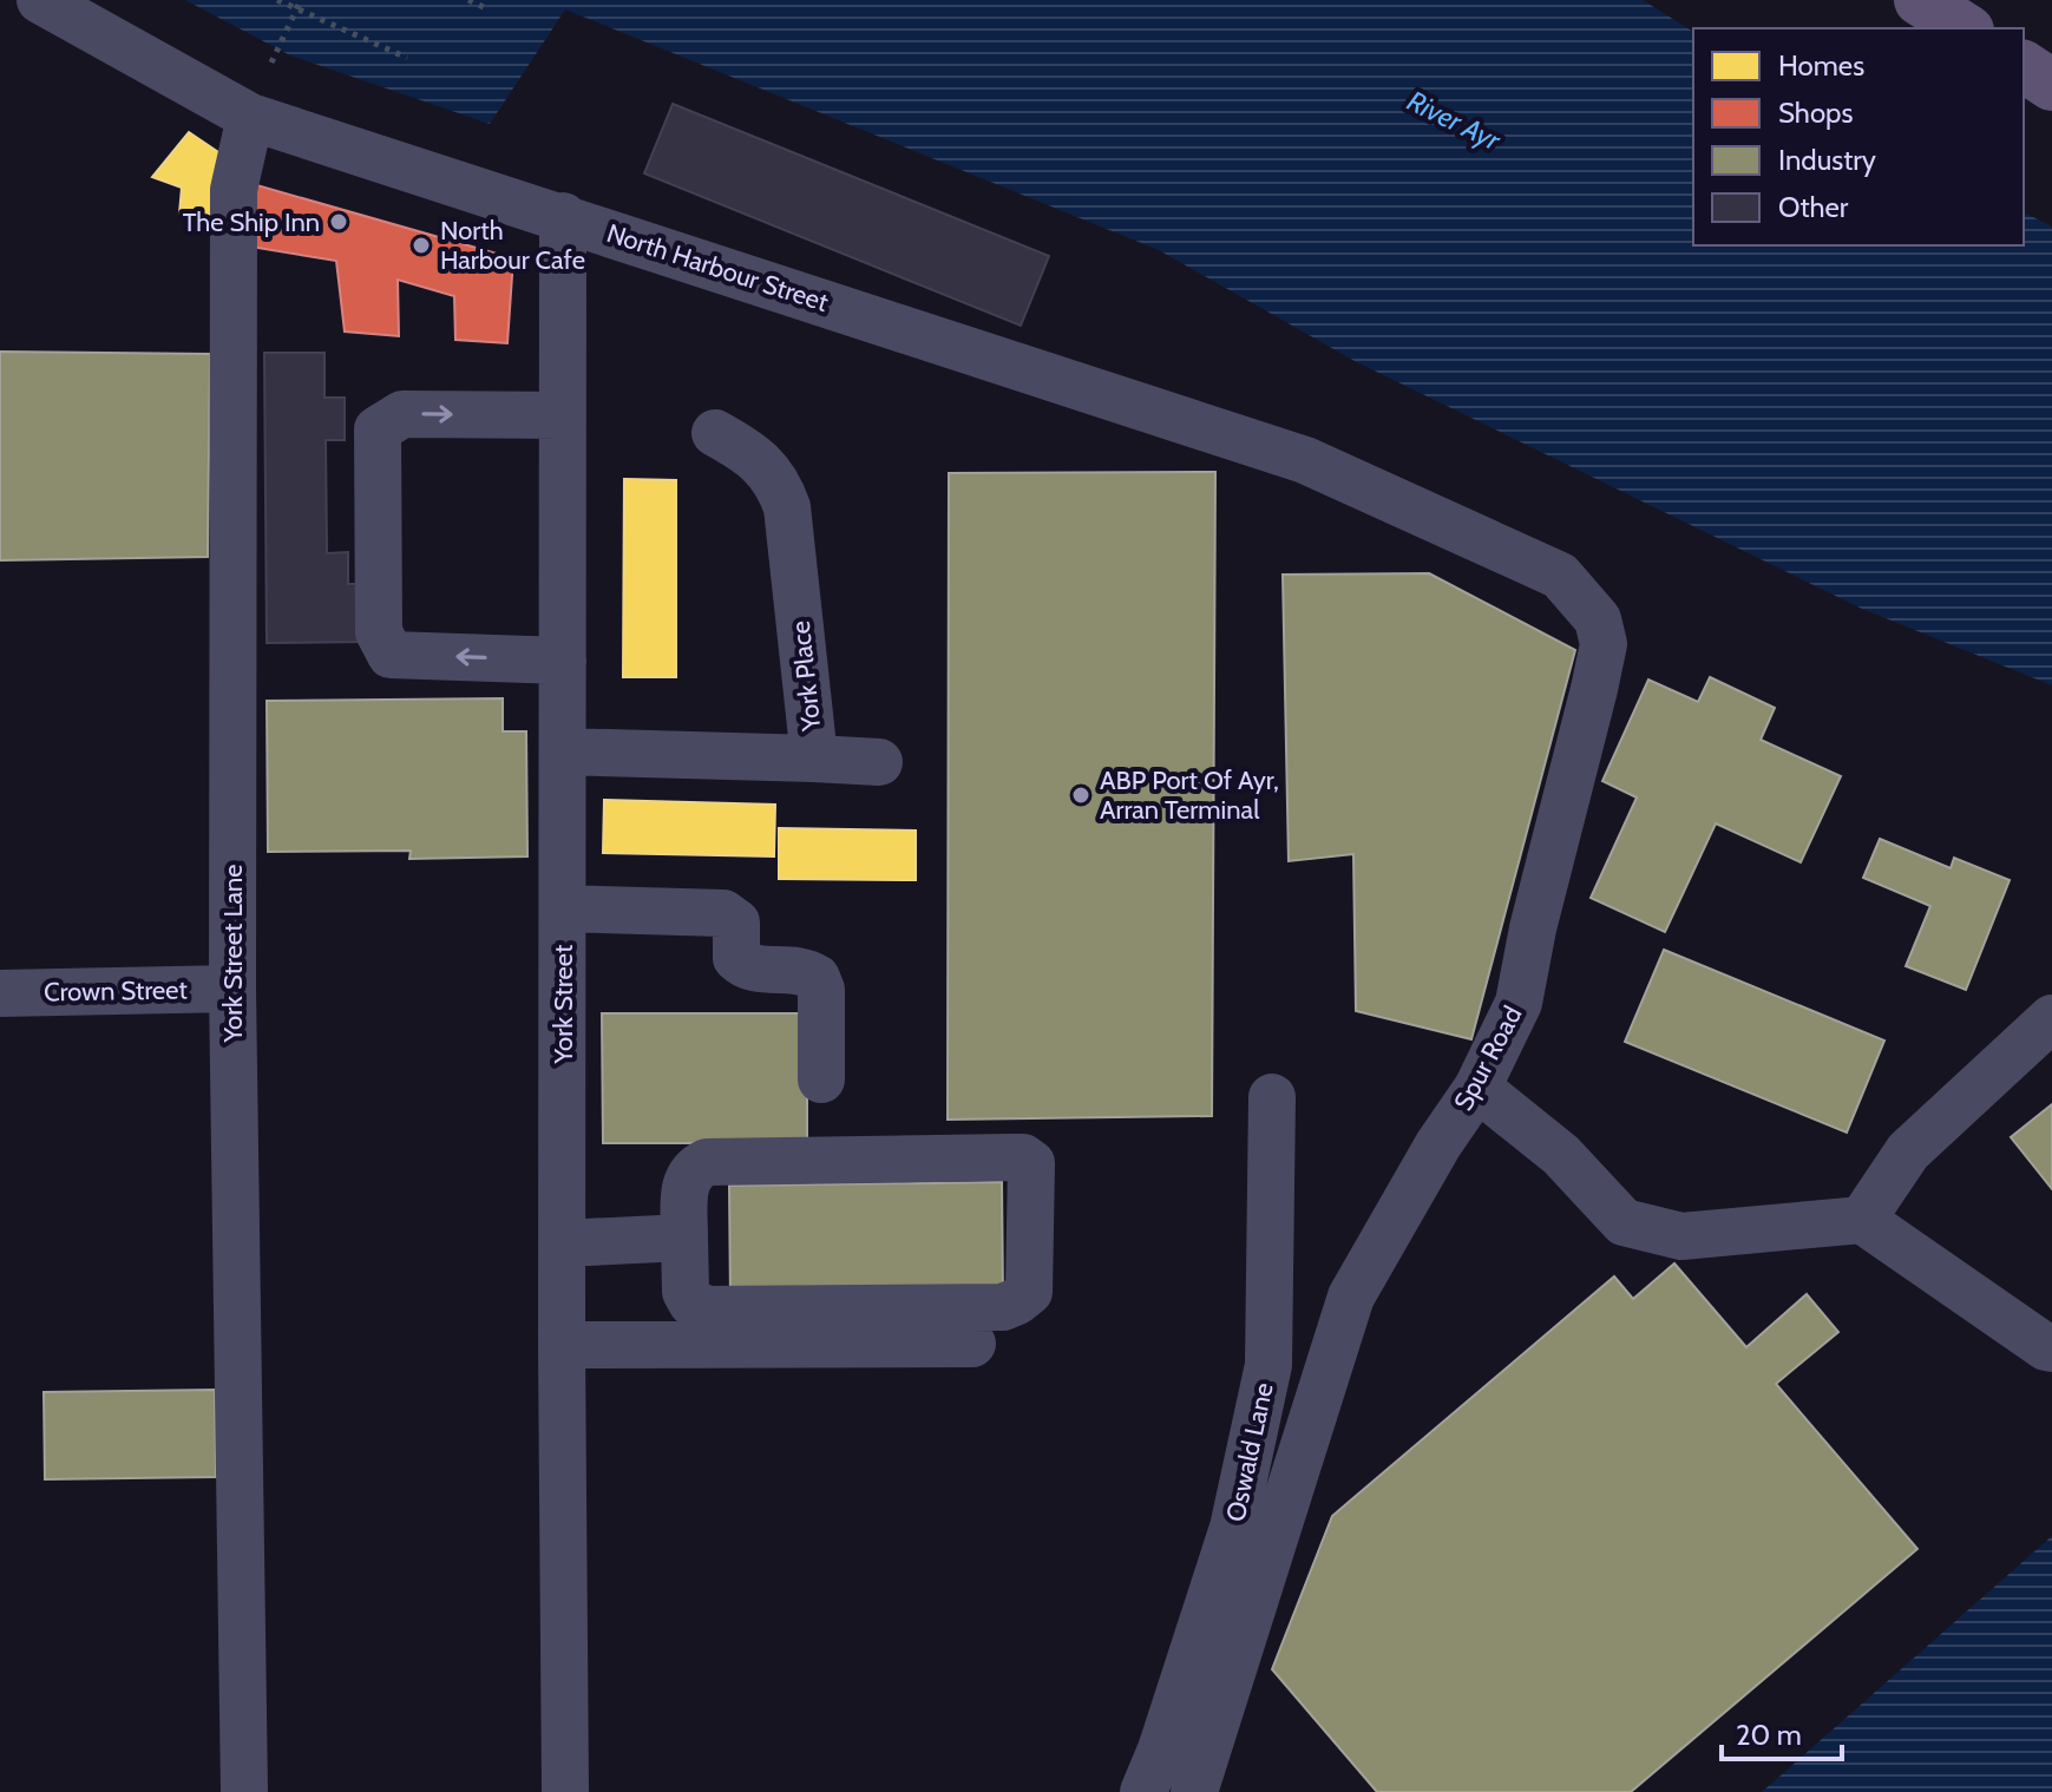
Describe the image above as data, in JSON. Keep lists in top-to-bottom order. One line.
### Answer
{"streets":{"street":["North Harbour Street","York Place","York Street Lane","Crown Street","York Street","Spur Road","Oswald Lane"]},"crossings":[["North Harbour Street","York Street Lane"],["North Harbour Street","York Street"],["North Harbour Street","Spur Road"],["York Place","York Street"],["York Street Lane","Crown Street"]],"water":["River Ayr"],"places":["The Ship Inn","North Harbour Cafe","ABP Port Of Ayr, Arran Terminal"],"legend":["Homes","Shops","Industry","Other"],"scale_bar":"20 m"}
